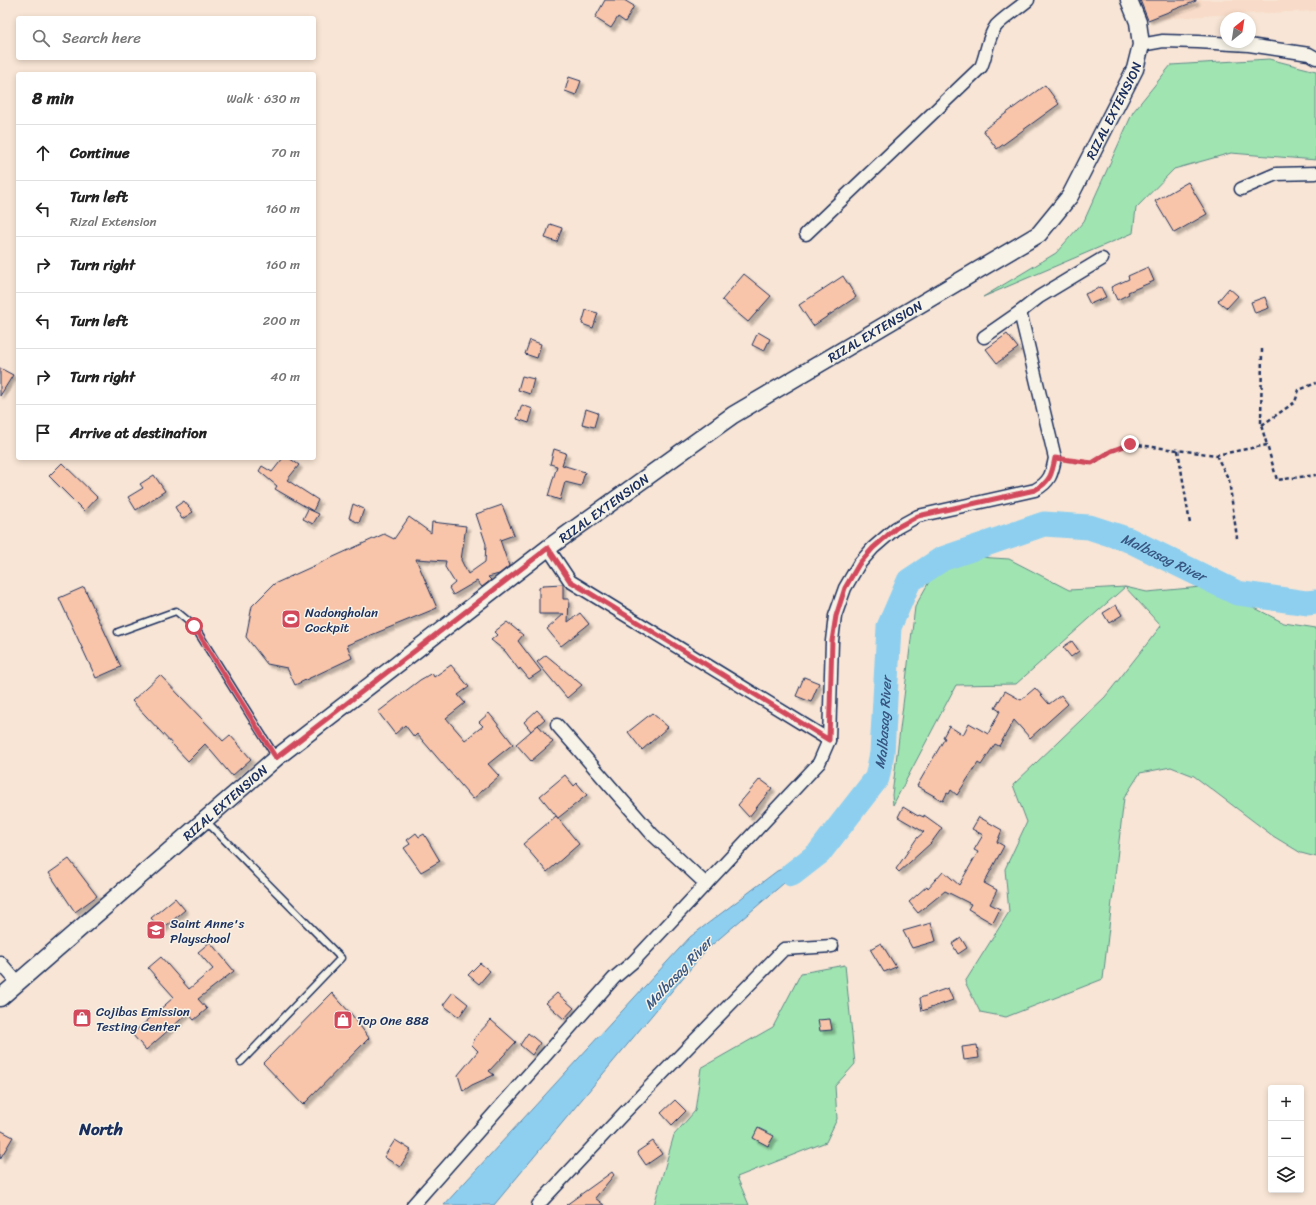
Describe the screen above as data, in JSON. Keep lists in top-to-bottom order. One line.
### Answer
{"streets":{"street":["RIZAL EXTENSION"]},"districts":["North"],"water":["Malbasag River"],"places":{"sports":["Nadongholan Cockpit"],"school or university":["Saint Anne's Playschool"],"shop":["Cojibas Emission Testing Center","Top One 888"]},"north":"top right","page":{"search":"Search here","heading":["8 min","Walk · 630 m"],"list":[["Continue","70 m"],["Turn left","Rizal Extension","160 m"],["Turn right","160 m"],["Turn left","200 m"],["Turn right","40 m"],"Arrive at destination"],"map_buttons":["+","−"]}}
